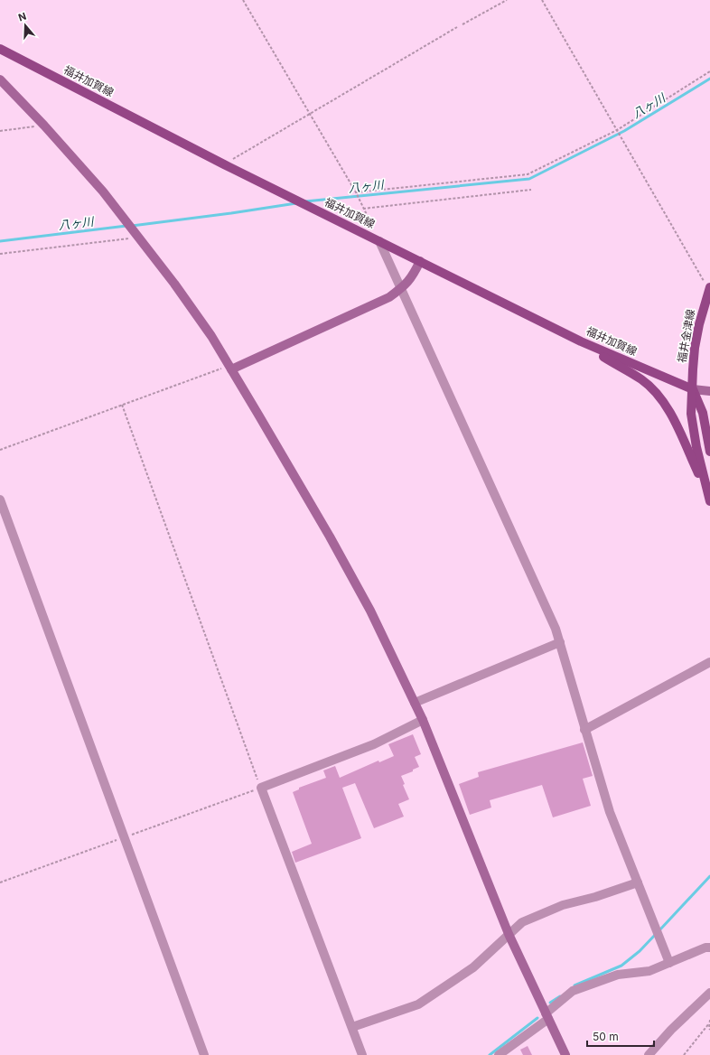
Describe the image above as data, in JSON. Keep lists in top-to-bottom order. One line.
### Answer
{"streets":{"main road":["福井加賀線","福井金津線"]},"crossings":[["福井加賀線","福井金津線"]],"water":["八ヶ川"],"scale_bar":"50 m","north":"top"}
